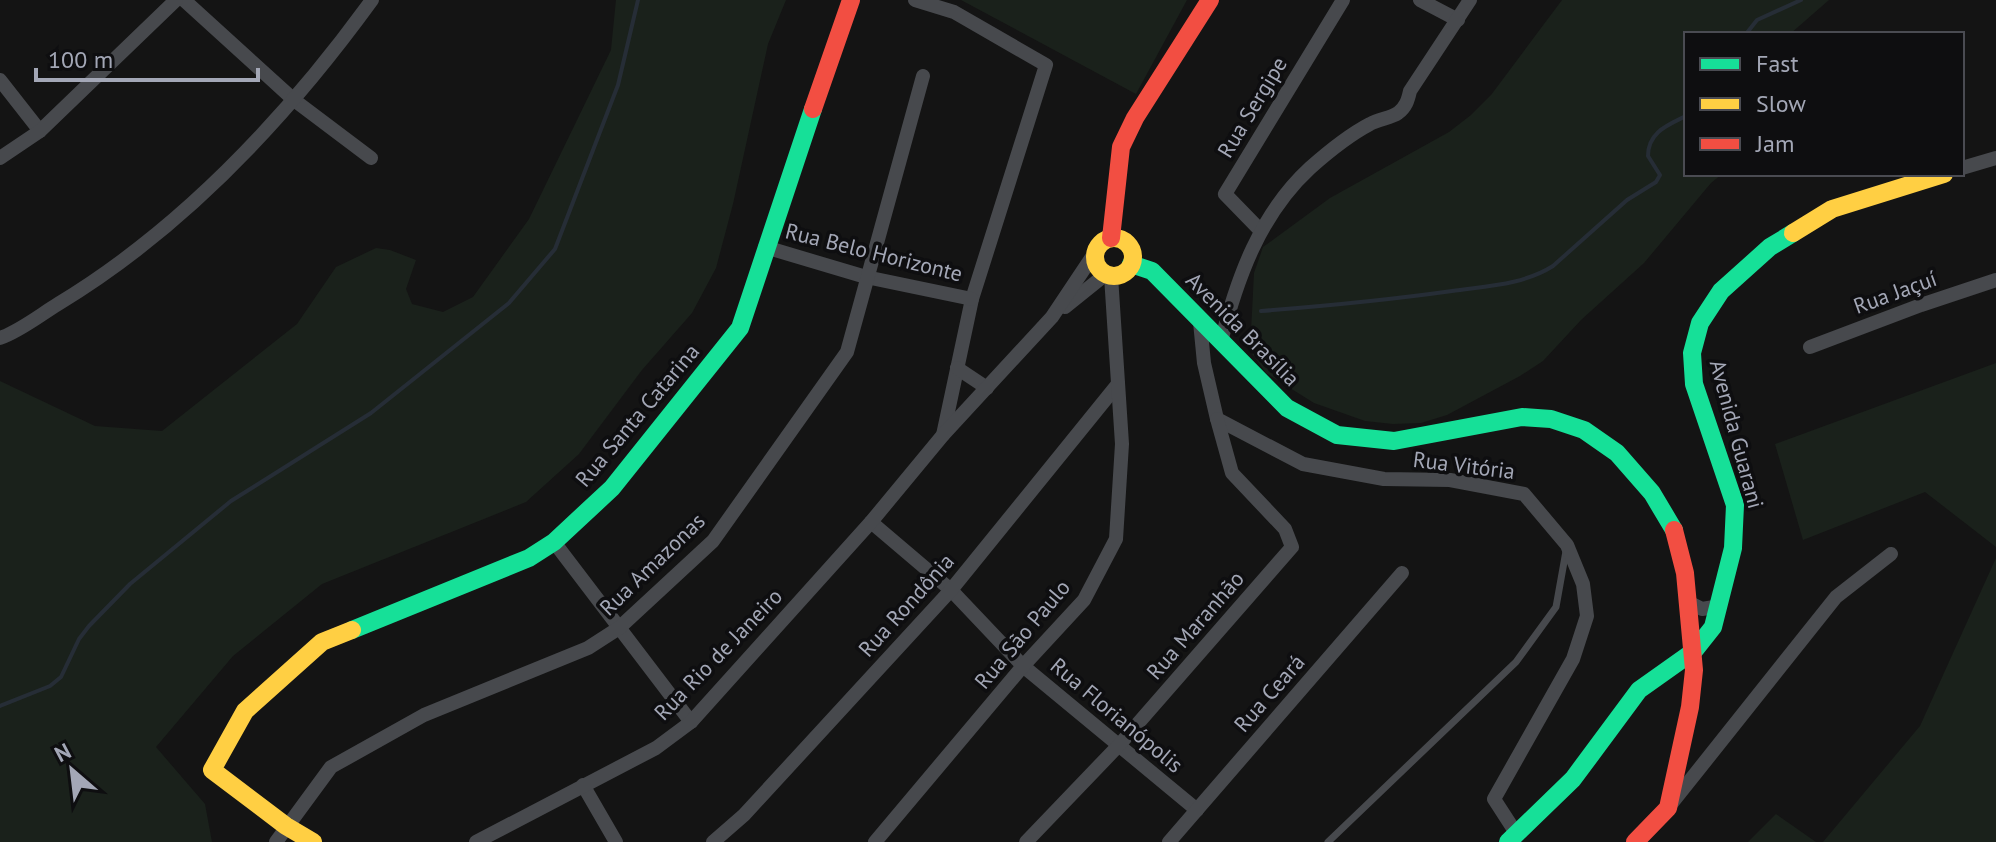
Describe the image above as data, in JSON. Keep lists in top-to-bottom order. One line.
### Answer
{"streets":{"street":["Rua Sergipe","Rua Belo Horizonte","Rua Jaçuí","Avenida Brasília","Rua Santa Catarina","Avenida Guarani","Rua Vitória","Rua Amazonas","Rua Rondônia","Rua Maranhão","Rua São Paulo","Rua Rio de Janeiro","Rua Ceará","Rua Florianópolis"]},"crossings":[["Rua Belo Horizonte","Rua Santa Catarina"],["Rua Belo Horizonte","Rua Amazonas"],["Rua Belo Horizonte","Rua Rio de Janeiro"],["Avenida Brasília","Avenida Guarani"],["Avenida Brasília","Rua São Paulo"],["Avenida Brasília","Rua Rio de Janeiro"],["Rua Santa Catarina","Rua Amazonas"],["Rua Vitória","Rua Maranhão"],["Rua Rondônia","Rua São Paulo"],["Rua Rondônia","Rua Florianópolis"],["Rua Maranhão","Rua Florianópolis"],["Rua São Paulo","Rua Rio de Janeiro"],["Rua São Paulo","Rua Florianópolis"],["Rua Rio de Janeiro","Rua Florianópolis"],["Rua Ceará","Rua Florianópolis"]],"legend":["Fast","Slow","Jam"],"scale_bar":"100 m","north":"top left"}
